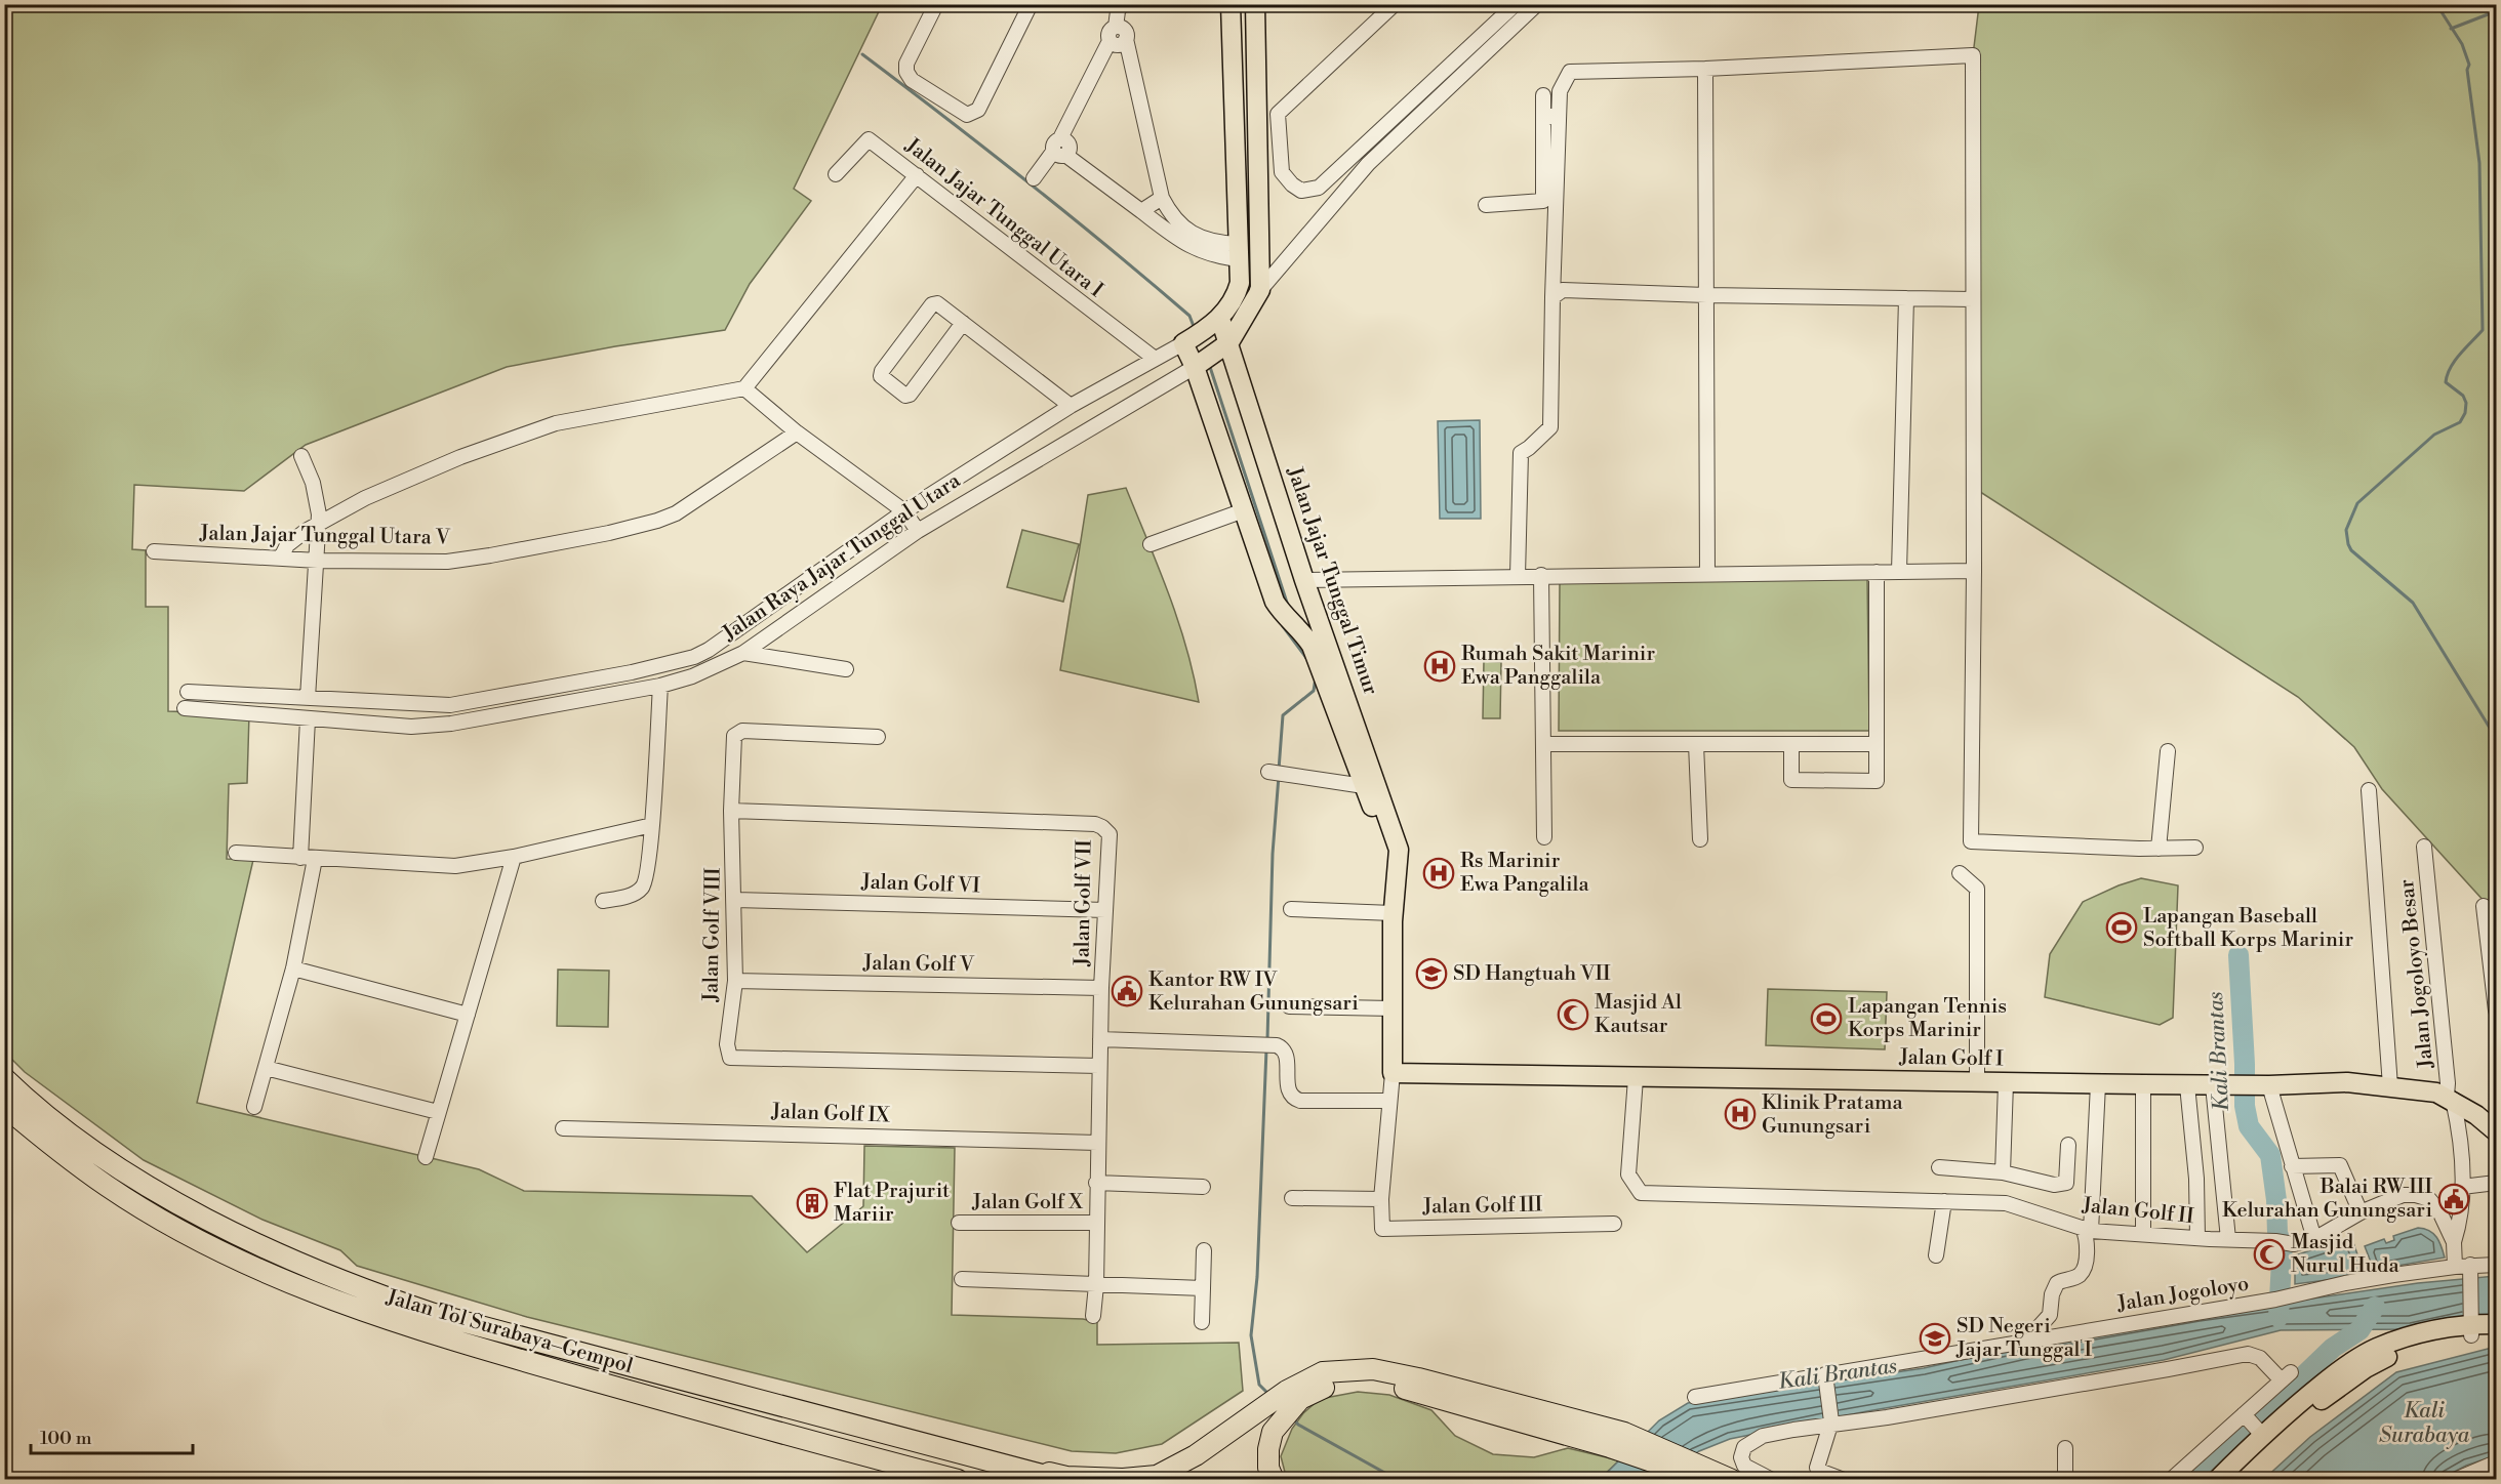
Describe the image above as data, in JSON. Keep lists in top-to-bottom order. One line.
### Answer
{"streets":{"highway":["Jalan Tol Surabaya–Gempol"],"main road":["Jalan Raya Jajar Tunggal Utara","Jalan Jajar Tunggal Timur","Jalan Golf I"],"street":["Jalan Jajar Tunggal Utara I","Jalan Jajar Tunggal Utara V","Jalan Golf VI","Jalan Golf VII","Jalan Golf VIII","Jalan Golf V","Jalan Jogoloyo Besar","Jalan Golf IX","Jalan Golf X","Jalan Golf III","Jalan Golf II","Jalan Jogoloyo"]},"crossings":[["Jalan Jajar Tunggal Utara I","Jalan Raya Jajar Tunggal Utara"],["Jalan Raya Jajar Tunggal Utara","Jalan Jajar Tunggal Timur"],["Jalan Jajar Tunggal Timur","Jalan Golf I"],["Jalan Jajar Tunggal Timur","Jalan Golf III"],["Jalan Golf VI","Jalan Golf VII"],["Jalan Golf VI","Jalan Golf VIII"],["Jalan Golf VII","Jalan Golf VIII"],["Jalan Golf VII","Jalan Golf V"],["Jalan Golf VII","Jalan Golf IX"],["Jalan Golf VII","Jalan Golf X"],["Jalan Golf VIII","Jalan Golf V"],["Jalan Jogoloyo Besar","Jalan Golf I"],["Jalan Jogoloyo Besar","Jalan Golf II"],["Jalan Golf I","Jalan Golf III"],["Jalan Golf I","Jalan Golf II"],["Jalan Golf II","Jalan Jogoloyo"]],"water":["Kali Brantas","Kali Surabaya"],"places":{"hospital":["Rumah Sakit Marinir Ewa Panggalila","Rs Marinir Ewa Pangalila","Klinik Pratama Gunungsari"],"sports":["Lapangan Baseball Softball Korps Marinir","Lapangan Tennis Korps Marinir"],"school or university":["SD Hangtuah VII","SD Negeri Jajar Tunggal I"],"public building":["Kantor RW IV Kelurahan Gunungsari","Balai RW III Kelurahan Gunungsari"],"mosque":["Masjid Al Kautsar","Masjid Nurul Huda"],"building":["Flat Prajurit Mariir"]},"scale_bar":"100 m"}
